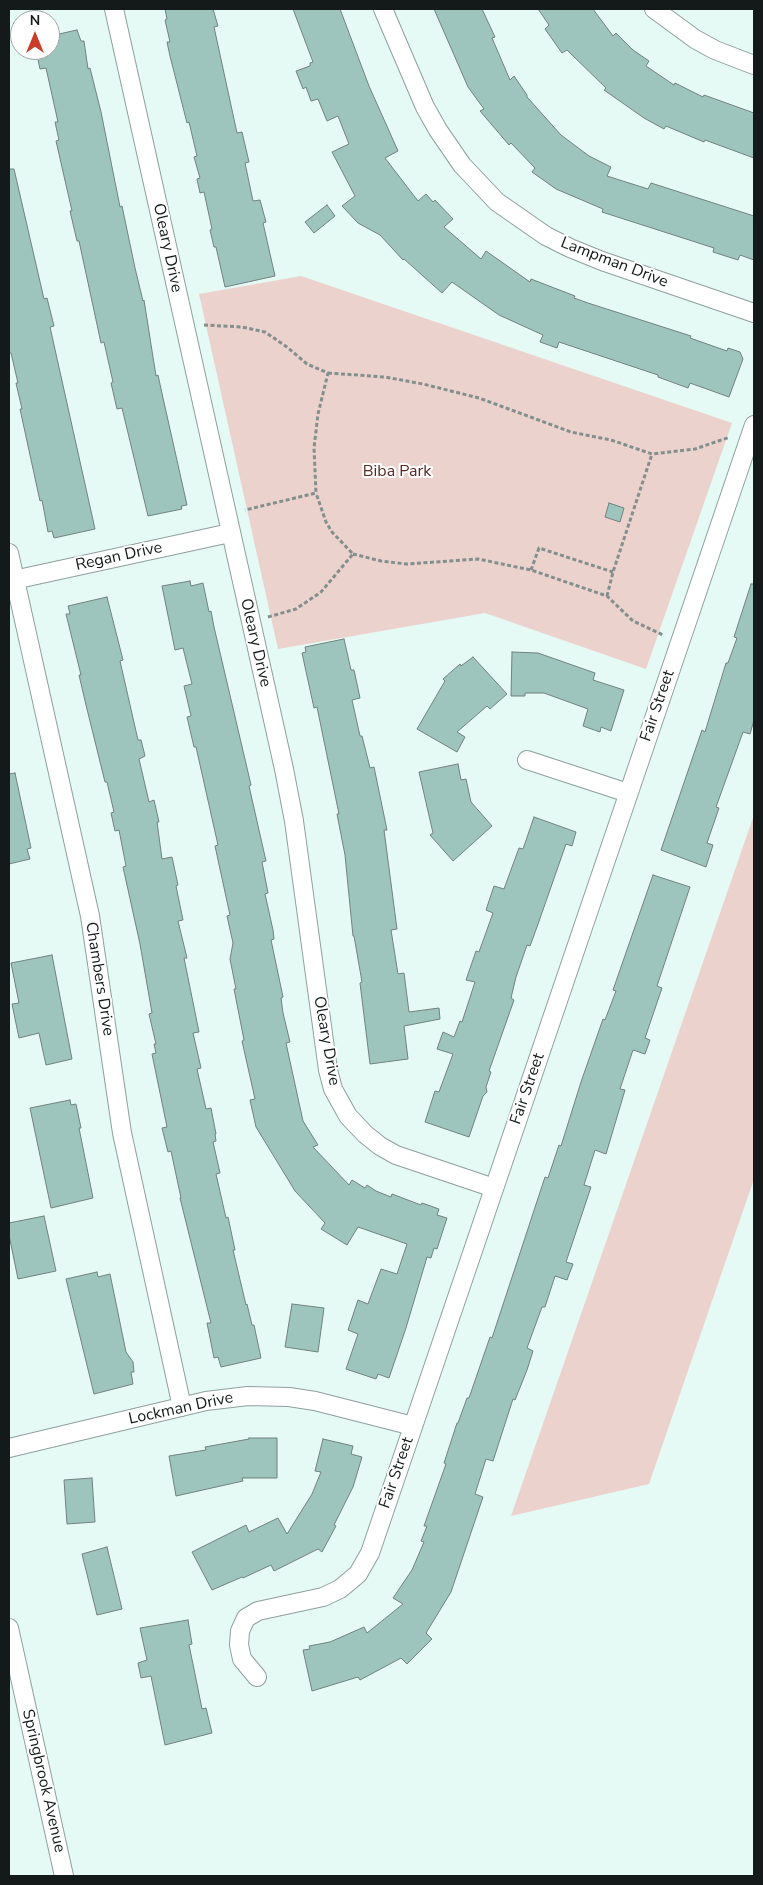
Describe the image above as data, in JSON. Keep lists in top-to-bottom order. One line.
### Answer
{"streets":{"street":["Oleary Drive","Lampman Drive","Regan Drive","Fair Street","Chambers Drive","Lockman Drive","Springbrook Avenue"]},"crossings":[["Oleary Drive","Regan Drive"],["Oleary Drive","Fair Street"],["Regan Drive","Chambers Drive"],["Fair Street","Lockman Drive"],["Chambers Drive","Lockman Drive"]],"parks":["Biba Park"],"north":"top"}
